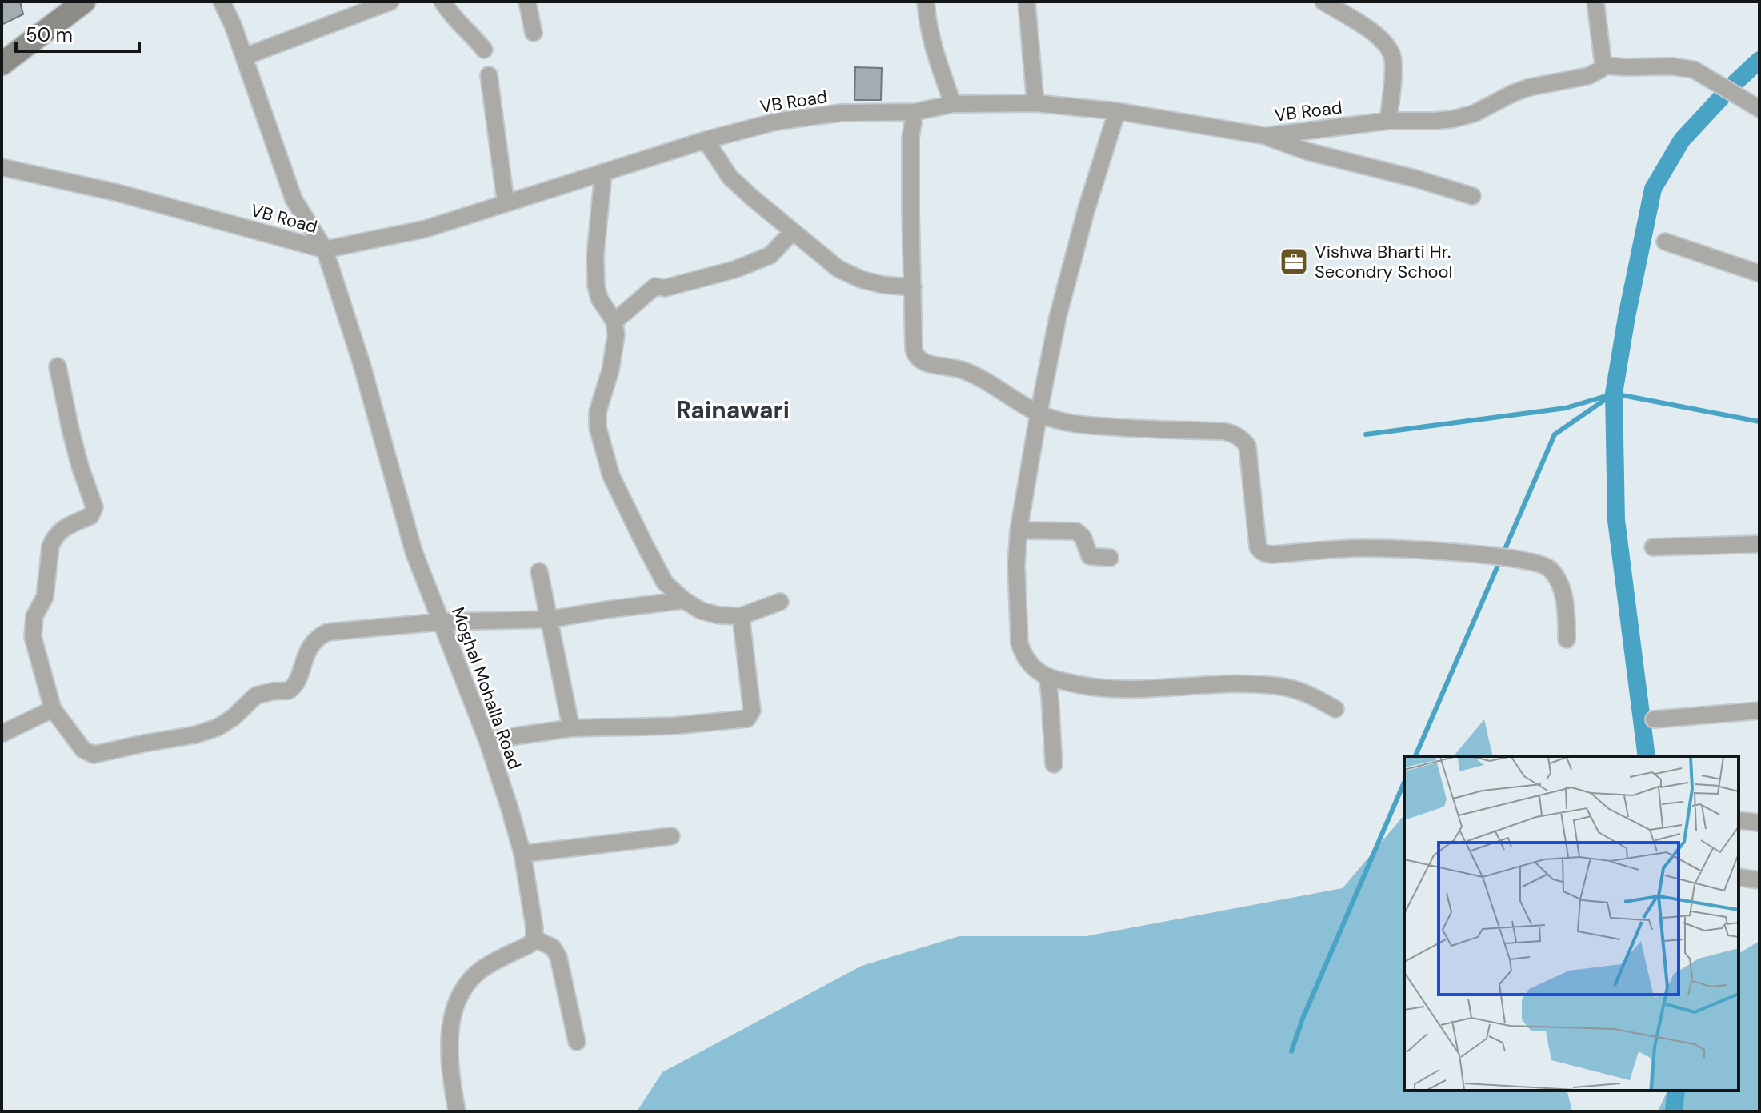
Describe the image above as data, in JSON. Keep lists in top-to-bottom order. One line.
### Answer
{"streets":{"street":["VB Road","Moghal Mohalla Road"]},"crossings":[["VB Road","Moghal Mohalla Road"]],"districts":["Rainawari"],"places":{"office":["Vishwa Bharti Hr. Secondry School"]},"scale_bar":"50 m"}
